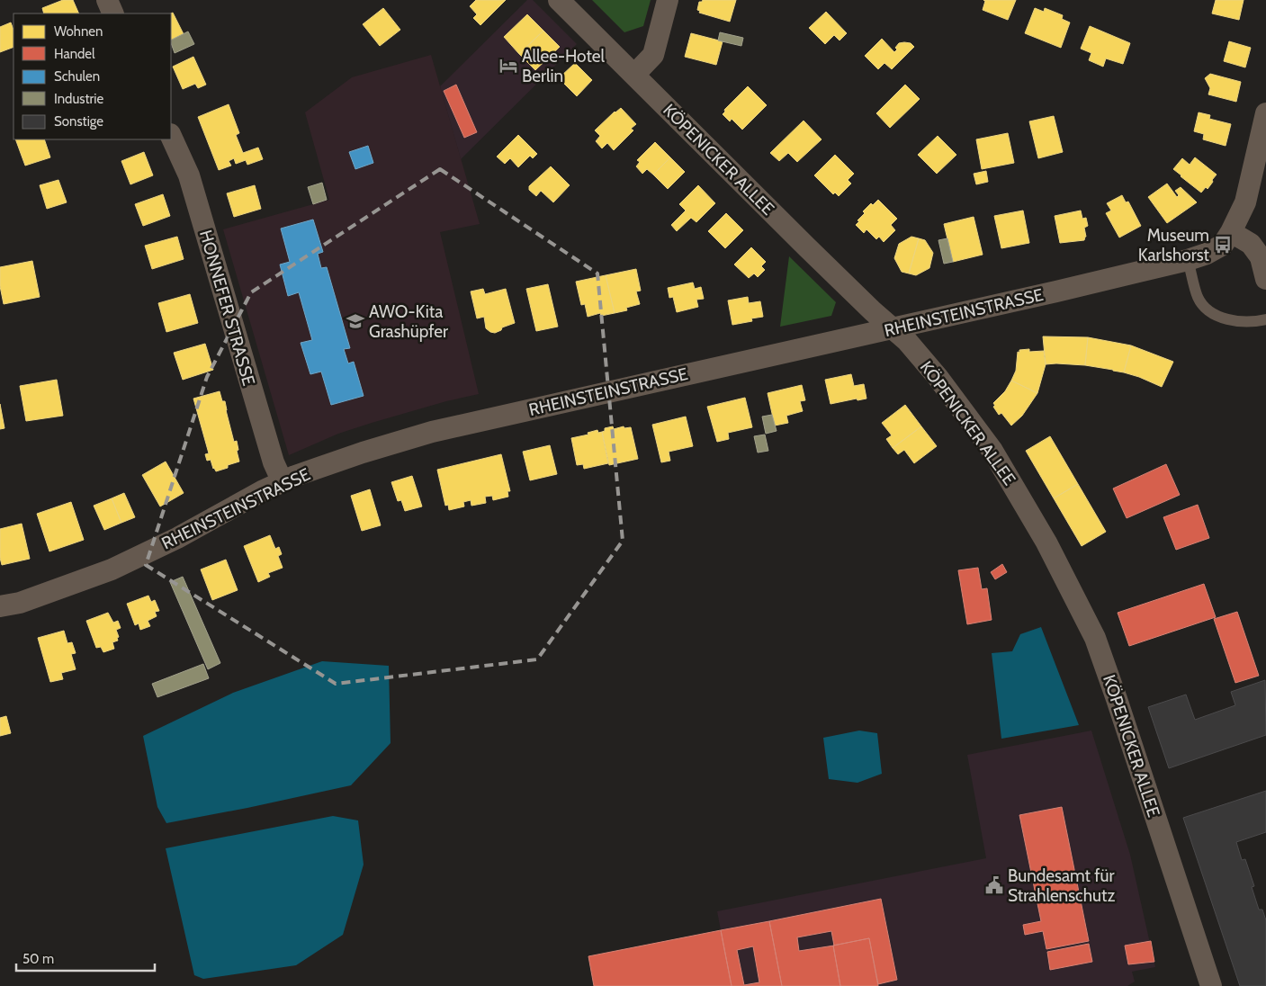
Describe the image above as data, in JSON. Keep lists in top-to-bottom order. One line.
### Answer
{"streets":{"street":["KÖPENICKER ALLEE","HONNEFER STRASSE","RHEINSTEINSTRASSE"]},"crossings":[["KÖPENICKER ALLEE","RHEINSTEINSTRASSE"],["HONNEFER STRASSE","RHEINSTEINSTRASSE"]],"places":{"hotel":["Allee-Hotel Berlin"],"bus stop":["Museum Karlshorst"],"school or university":["AWO-Kita Grashüpfer"],"public building":["Bundesamt für Strahlenschutz"]},"legend":["Wohnen","Handel","Schulen","Industrie","Sonstige"],"scale_bar":"50 m"}
